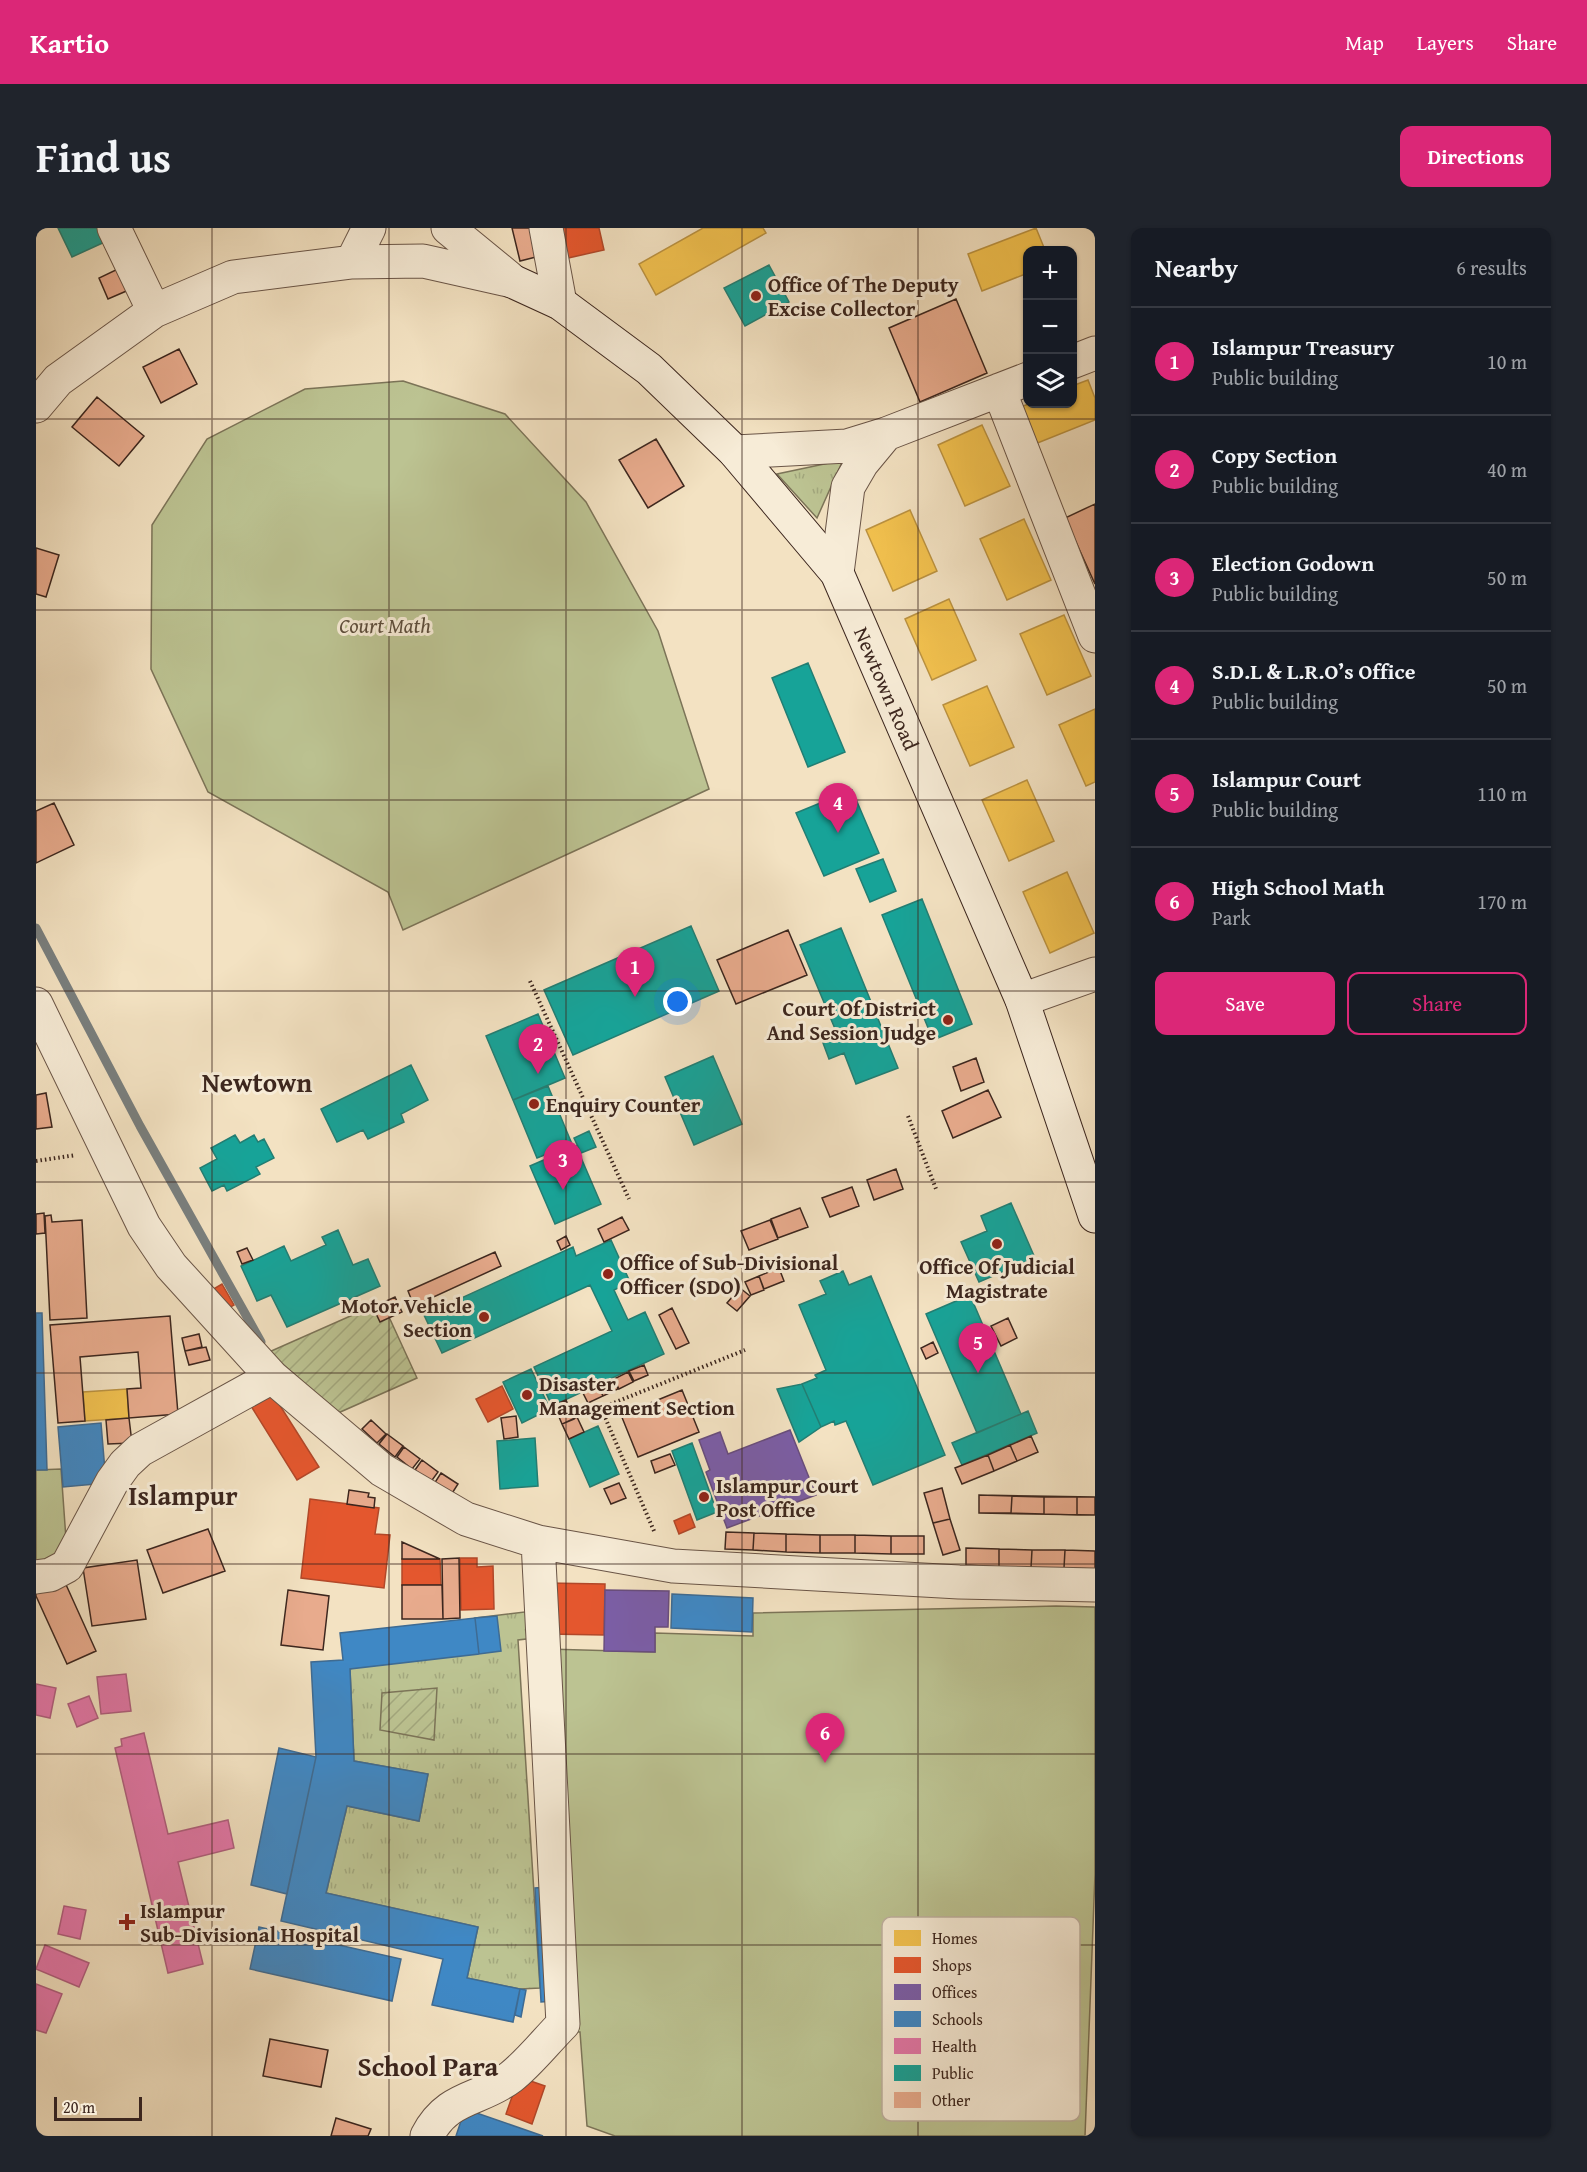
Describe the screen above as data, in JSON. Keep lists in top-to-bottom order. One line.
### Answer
{"streets":{"street":["Newtown Road"]},"districts":["Newtown","Islampur","School Para"],"parks":["Court Math"],"places":{"other":["Office Of The Deputy Excise Collector","Court Of District And Session Judge","Enquiry Counter","Office Of Judicial Magistrate","Office of Sub-Divisional Officer (SDO)","Motor Vehicle Section","Disaster Management Section","Islampur Court Post Office"],"health":["Islampur Sub-Divisional Hospital"]},"legend":["Homes","Shops","Offices","Schools","Health","Public","Other"],"scale_bar":"20 m","page":{"header":"Kartio","nav":["Map","Layers","Share"],"title":"Find us","buttons":["Directions",["Save","Share"]],"heading":["Nearby","6 results"],"map_buttons":["+","−"],"list":[{"mark":"1","name":"Islampur Treasury","note":"Public building","value":"10 m"},{"mark":"2","name":"Copy Section","note":"Public building","value":"40 m"},{"mark":"3","name":"Election Godown","note":"Public building","value":"50 m"},{"mark":"4","name":"S.D.L & L.R.O’s Office","note":"Public building","value":"50 m"},{"mark":"5","name":"Islampur Court","note":"Public building","value":"110 m"},{"mark":"6","name":"High School Math","note":"Park","value":"170 m"}],"pins":["4","1","2","3","5","6"],"scale":"20 m"}}
